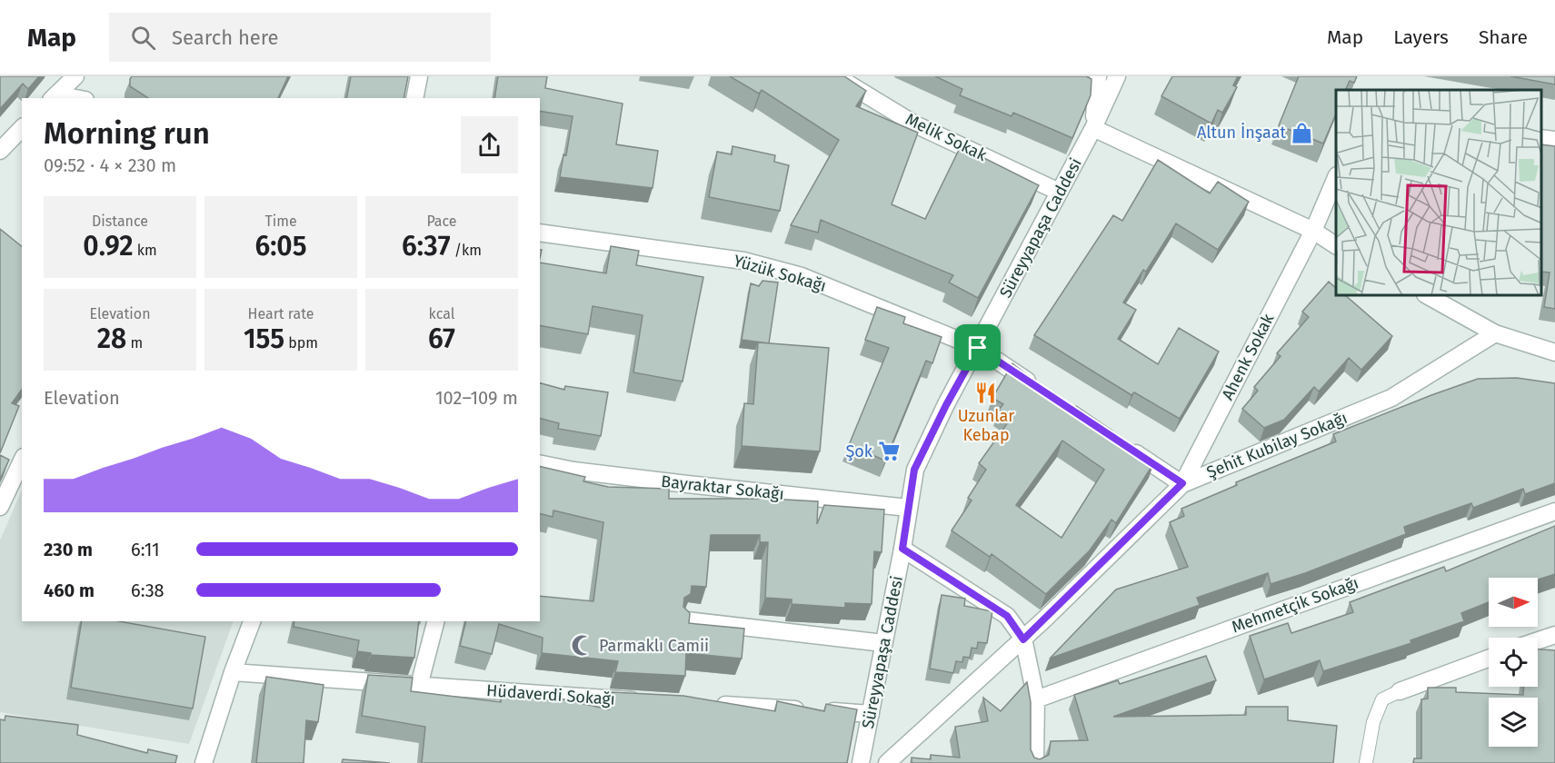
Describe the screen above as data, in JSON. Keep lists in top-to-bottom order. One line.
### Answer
{"streets":{"street":["Melik Sokak","Süreyyapaşa Caddesi","Yüzük Sokağı","Ahenk Sokak","Şehit Kubilay Sokağı","Bayraktar Sokağı","Mehmetçik Sokağı","Hüdaverdi Sokağı"]},"crossings":[["Melik Sokak","Süreyyapaşa Caddesi"],["Süreyyapaşa Caddesi","Yüzük Sokağı"],["Süreyyapaşa Caddesi","Bayraktar Sokağı"],["Ahenk Sokak","Şehit Kubilay Sokağı"]],"places":{"shop":["Altun İnşaat"],"restaurant":["Uzunlar Kebap"],"supermarket":["Şok"],"mosque":["Parmaklı Camii"]},"north":"right","page":{"header":"Map","search":"Search here","nav":["Map","Layers","Share"],"heading":["Morning run","09:52 · 4 × 230 m"],"stats":[["Distance","0.92 km"],["Time","6:05"],["Pace","6:37 /km"],["Elevation","28 m"],["Heart rate","155 bpm"],["kcal","67"]],"chart":["Elevation","102–109 m"],"list":[{"name":"230 m","note":"6:11"},{"name":"460 m","note":"6:38"}]}}
